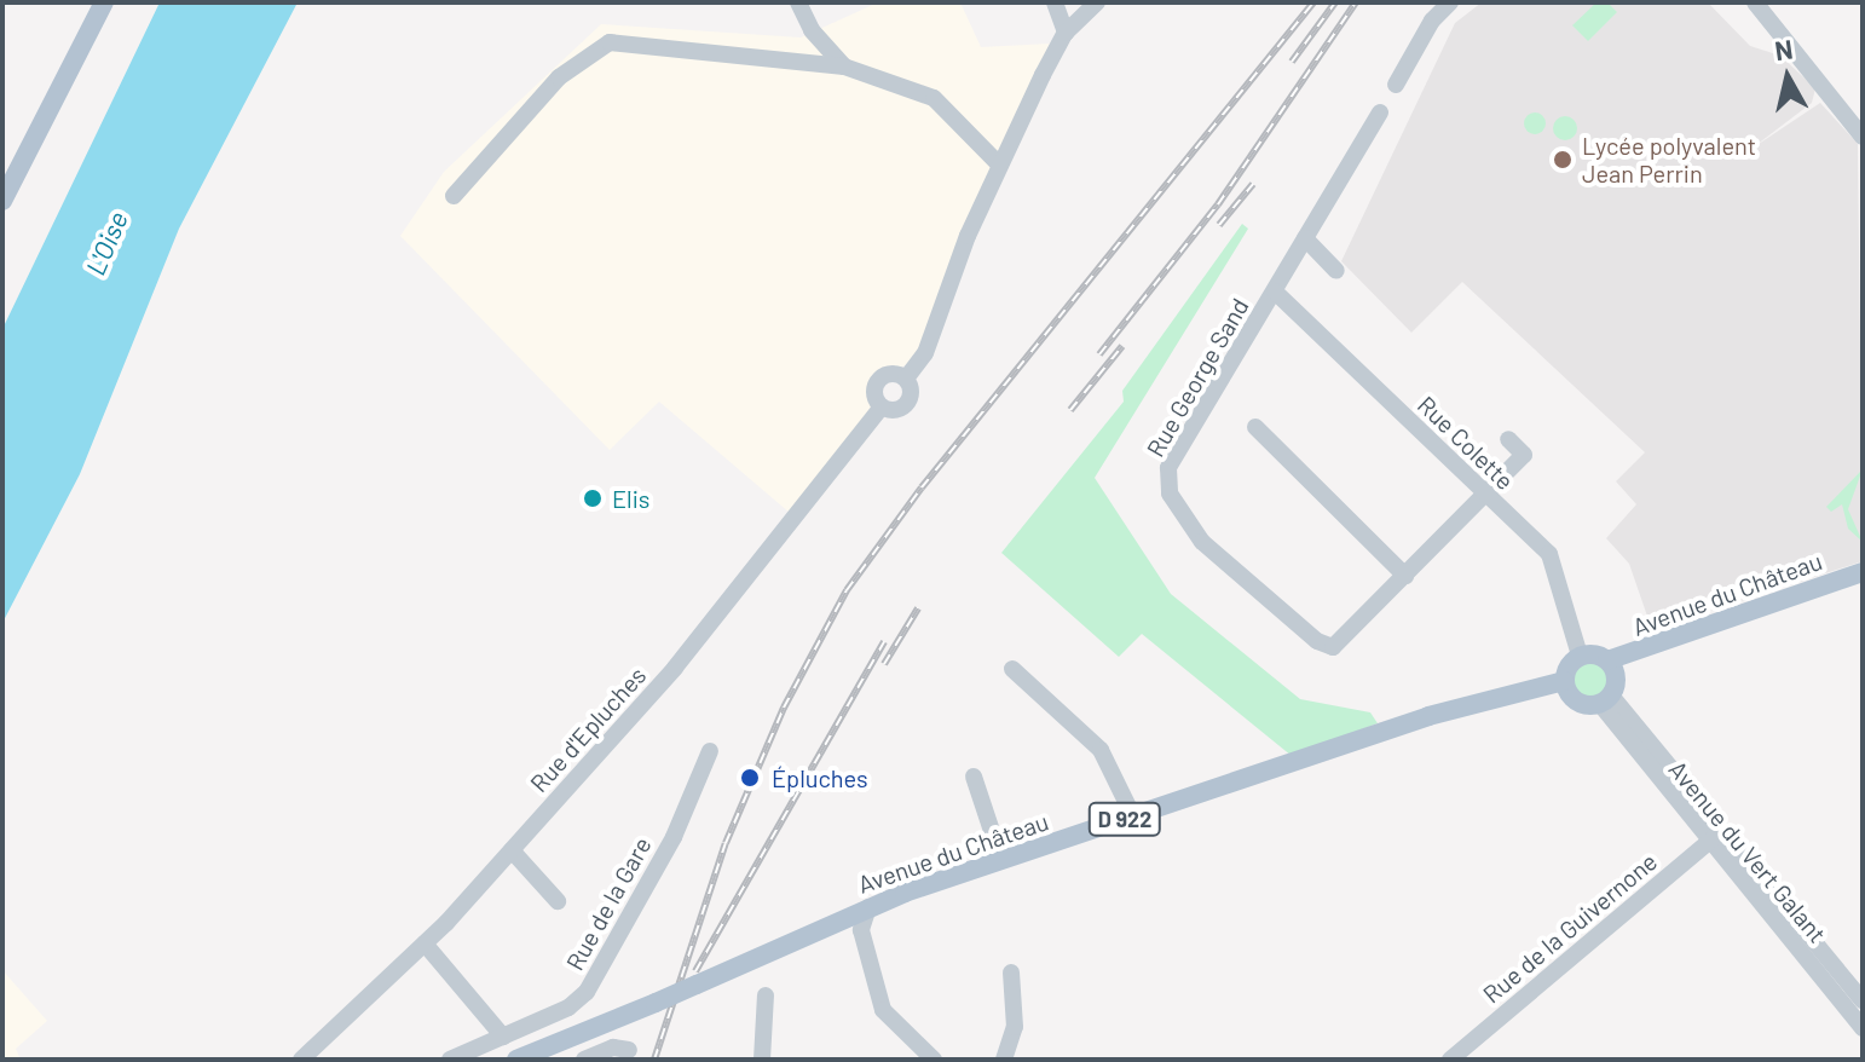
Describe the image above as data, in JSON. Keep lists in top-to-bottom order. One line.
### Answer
{"streets":{"main road":["Avenue du Château","D 922"],"street":["Rue George Sand","Rue Colette","Rue d'Epluches","Avenue du Vert Galant","Rue de la Gare","Rue de la Guivernone"]},"crossings":[["Rue George Sand","Rue Colette"],["Avenue du Château","Avenue du Vert Galant"],["Avenue du Vert Galant","Rue de la Guivernone"]],"water":["L'Oise"],"places":["Lycée polyvalent Jean Perrin","Elis","Épluches"],"north":"top"}
